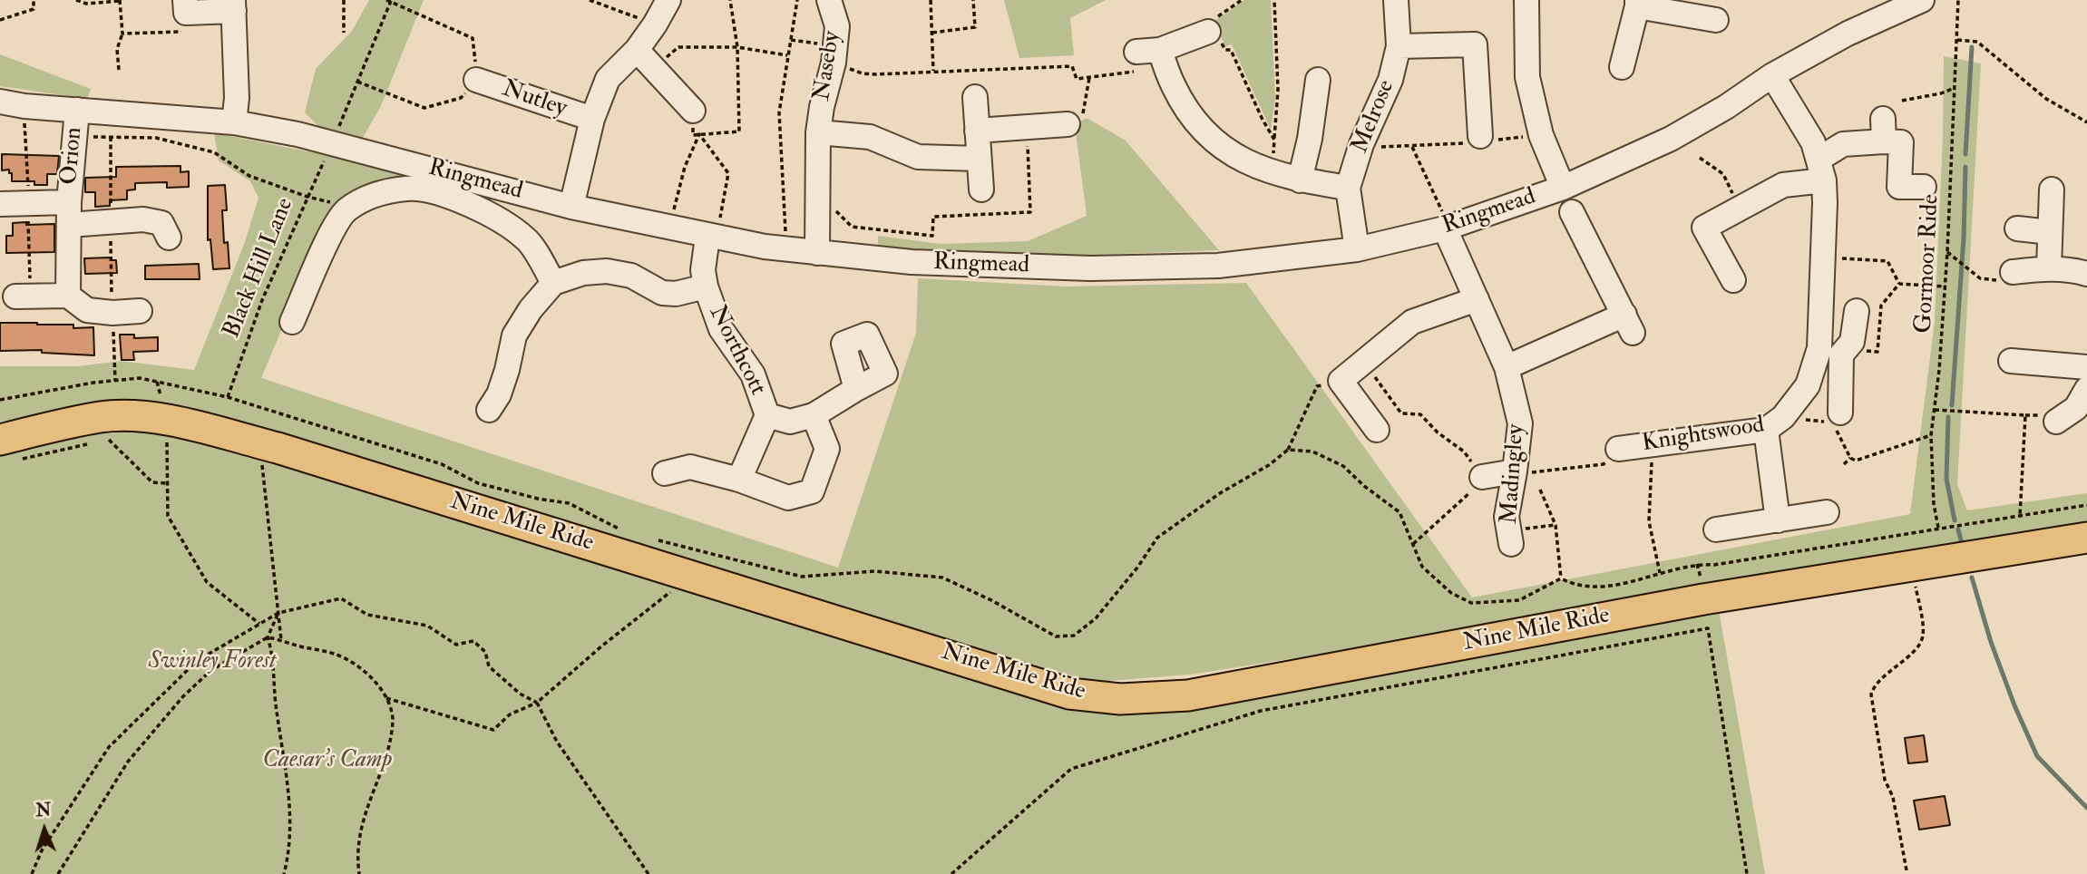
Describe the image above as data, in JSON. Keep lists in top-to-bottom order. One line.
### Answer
{"streets":{"main road":["Nine Mile Ride"],"street":["Naseby","Nutley","Melrose","Orion","Ringmead","Northcott","Knightswood","Madingley"],"path":["Gormoor Ride","Black Hill Lane"]},"crossings":[["Naseby","Ringmead"],["Nutley","Ringmead"],["Melrose","Ringmead"],["Orion","Ringmead"],["Ringmead","Northcott"],["Ringmead","Knightswood"],["Ringmead","Madingley"]],"parks":["Swinley Forest","Caesar's Camp"],"north":"top"}
